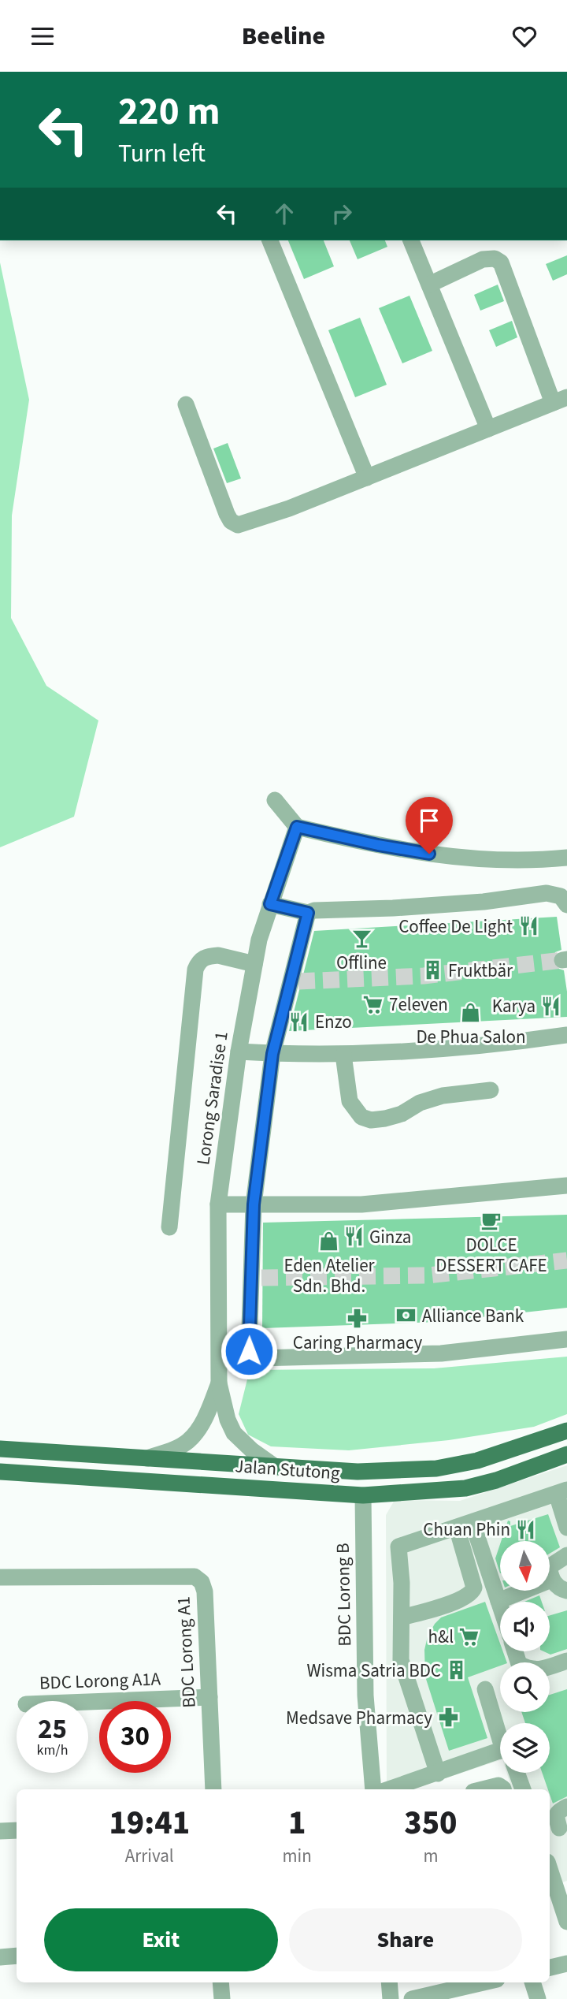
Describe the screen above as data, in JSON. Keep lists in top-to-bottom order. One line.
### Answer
{"streets":{"main road":["Jalan Stutong"],"street":["Lorong Saradise 1","BDC Lorong B","BDC Lorong A1","BDC Lorong A1A"]},"crossings":[["Jalan Stutong","BDC Lorong B"],["BDC Lorong A1","BDC Lorong A1A"]],"places":{"restaurant":["Coffee De Light","Karya","Enzo","Ginza","Chuan Phin"],"bar":["Offline"],"building":["Fruktbär","Wisma Satria BDC"],"supermarket":["7eleven","h&l"],"shop":["De Phua Salon","Eden Atelier Sdn. Bhd."],"cafe":["DOLCE DESSERT CAFE"],"bank":["Alliance Bank"],"pharmacy":["Caring Pharmacy","Medsave Pharmacy"]},"north":"bottom","page":{"header":"Beeline","turn":["220 m","Turn left"],"speed":"25 km/h","limit":"30","eta":["19:41","Arrival","1","min","350","m"],"buttons":["Exit","Share"]}}
